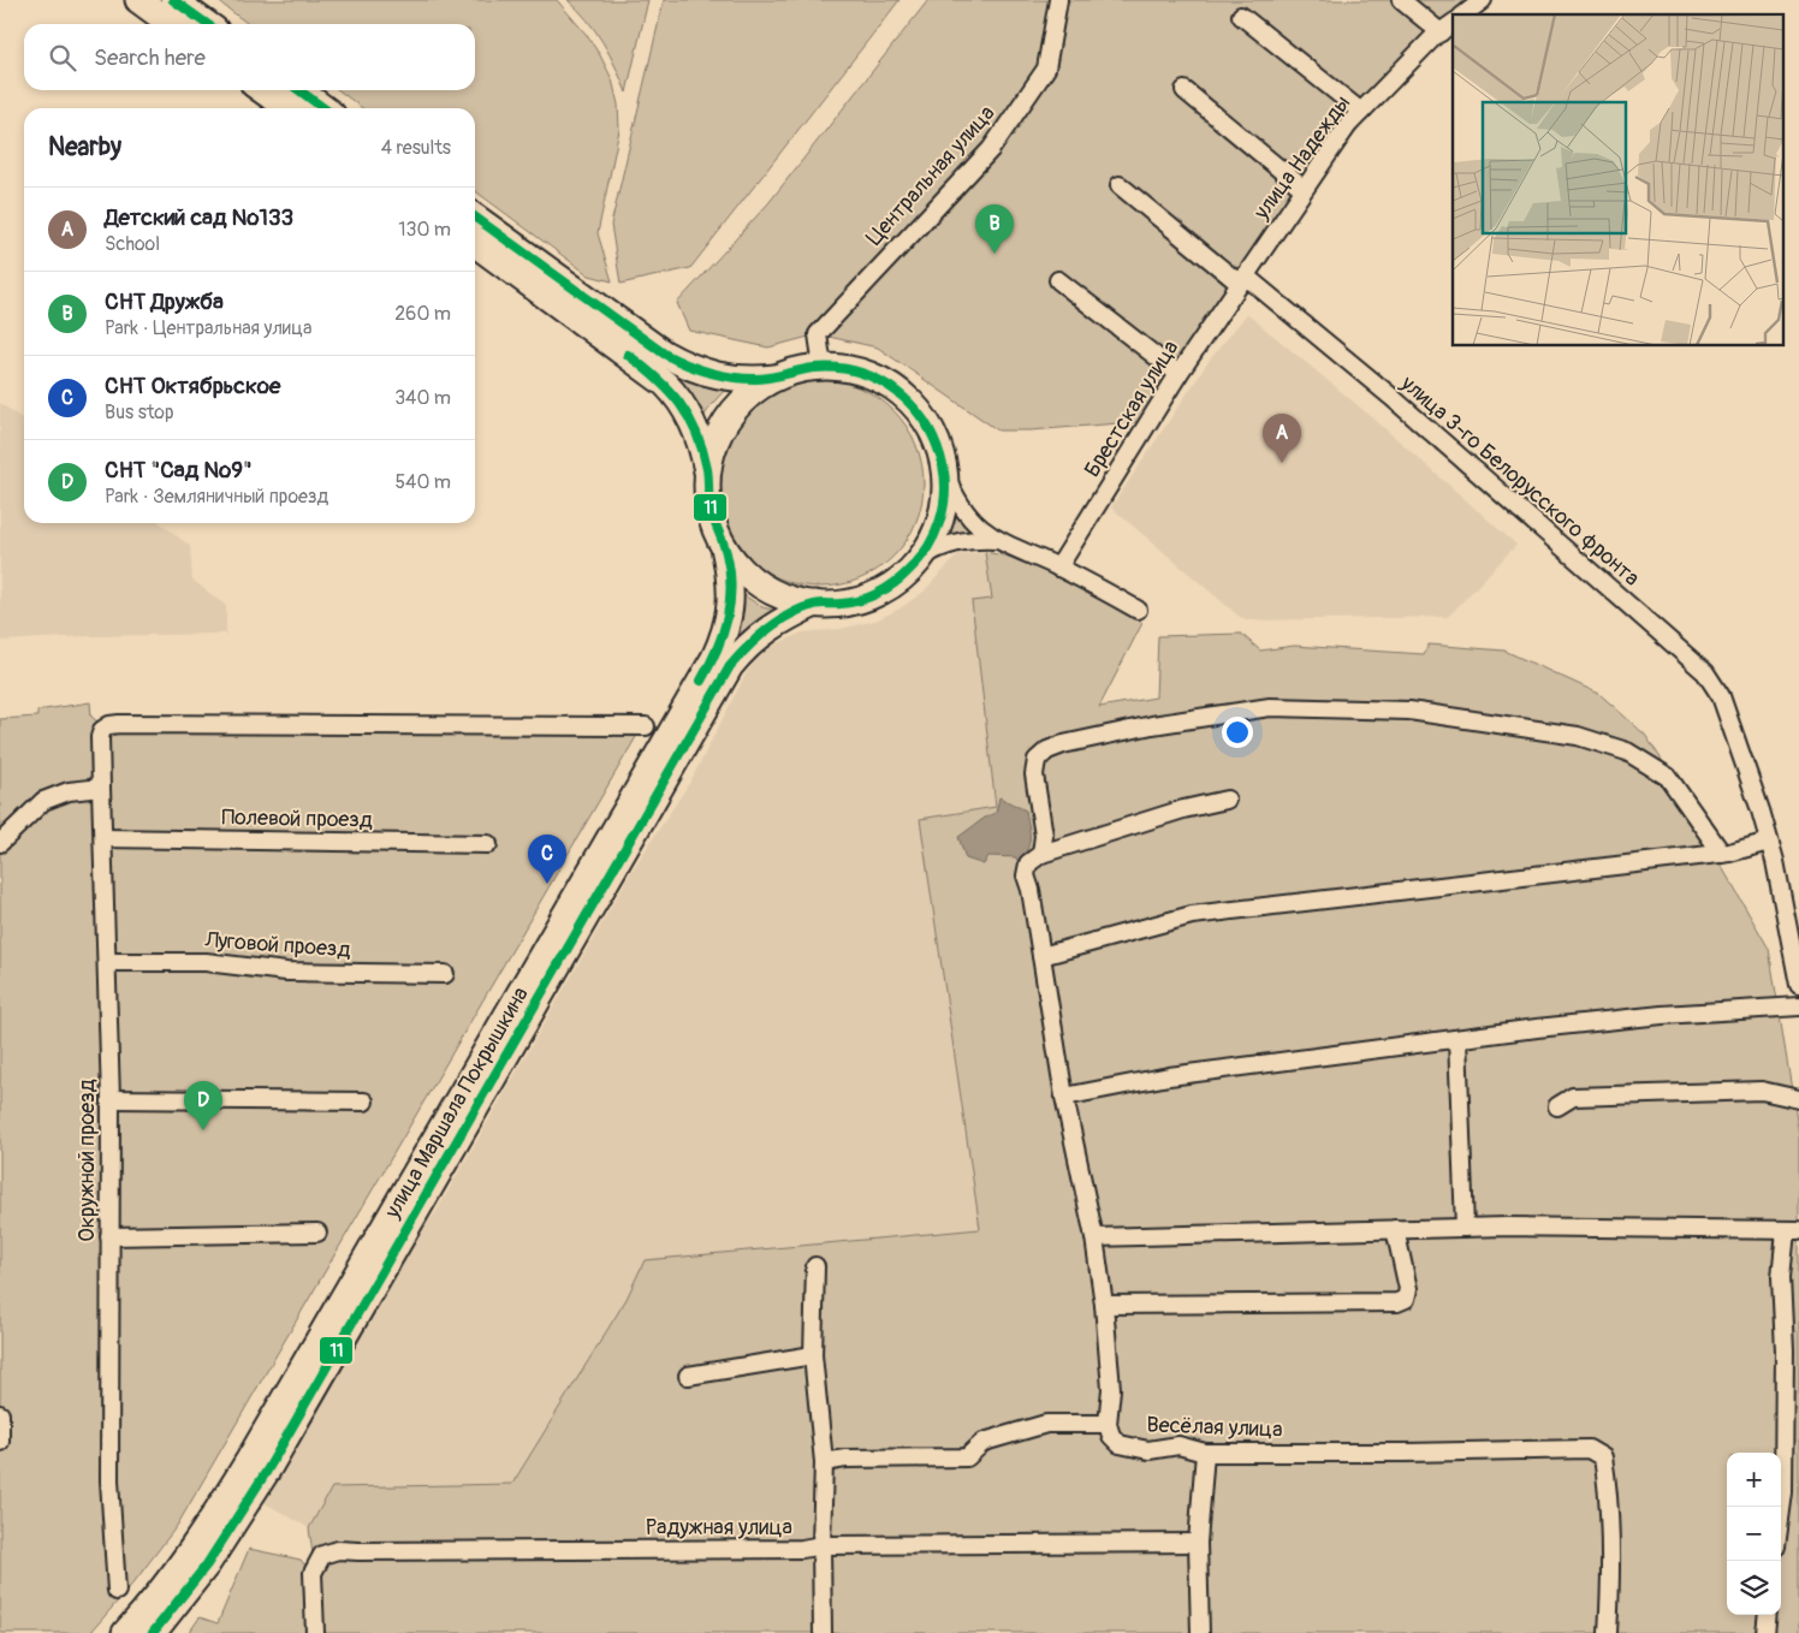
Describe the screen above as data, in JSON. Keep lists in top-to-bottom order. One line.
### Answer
{"streets":{"main road":["улица Маршала Покрышкина"],"street":["улица Надежды","Центральная улица","Брестская улица","улица 3-го Белорусского фронта","Полевой проезд","Луговой проезд","Окружной проезд","Весёлая улица","Радужная улица"]},"crossings":[["улица Надежды","Брестская улица"],["улица Надежды","улица 3-го Белорусского фронта"],["Брестская улица","улица 3-го Белорусского фронта"],["Полевой проезд","Окружной проезд"],["Луговой проезд","Окружной проезд"]],"lines":["transit line 11"],"page":{"search":"Search here","heading":["Nearby","4 results"],"list":[{"mark":"A","name":"Детский сад №133","note":"School","value":"130 m"},{"mark":"B","name":"СНТ Дружба","note":"Park · Центральная улица","value":"260 m"},{"mark":"C","name":"СНТ Октябрьское","note":"Bus stop","value":"340 m"},{"mark":"D","name":"СНТ \"Сад №9\"","note":"Park · Земляничный проезд","value":"540 m"}],"pins":["B","A","C","D"],"map_buttons":["+","−"]}}
